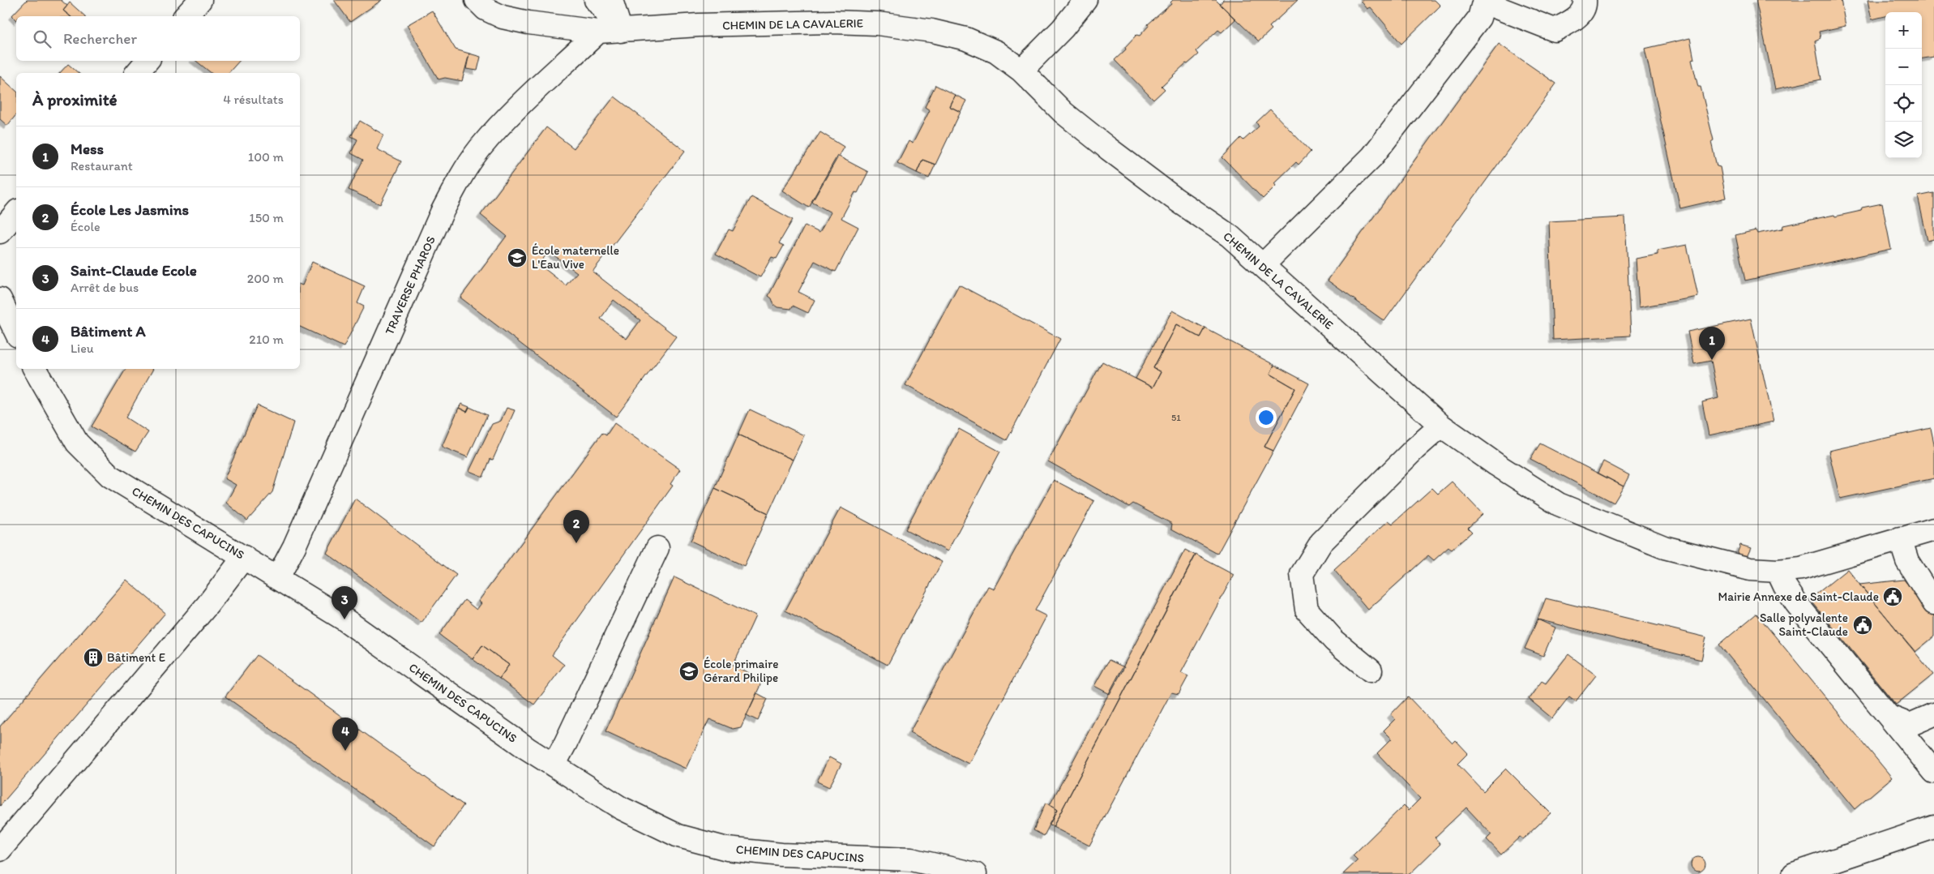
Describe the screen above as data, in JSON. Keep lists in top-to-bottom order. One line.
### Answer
{"streets":{"street":["CHEMIN DE LA CAVALERIE","TRAVERSE PHAROS","CHEMIN DES CAPUCINS"]},"crossings":[["CHEMIN DE LA CAVALERIE","TRAVERSE PHAROS"],["TRAVERSE PHAROS","CHEMIN DES CAPUCINS"]],"places":{"school or university":["École maternelle L'Eau Vive","École primaire Gérard Philipe"],"public building":["Mairie Annexe de Saint-Claude","Salle polyvalente Saint-Claude"],"building":["Bâtiment E"]},"house_numbers":["51"],"page":{"map_buttons":["+","−"],"search":"Rechercher","heading":["À proximité","4 résultats"],"list":[{"mark":"1","name":"Mess","note":"Restaurant","value":"100 m"},{"mark":"2","name":"École Les Jasmins","note":"École","value":"150 m"},{"mark":"3","name":"Saint-Claude Ecole","note":"Arrêt de bus","value":"200 m"},{"mark":"4","name":"Bâtiment A","note":"Lieu","value":"210 m"}],"pins":["1","2","3","4"]}}
